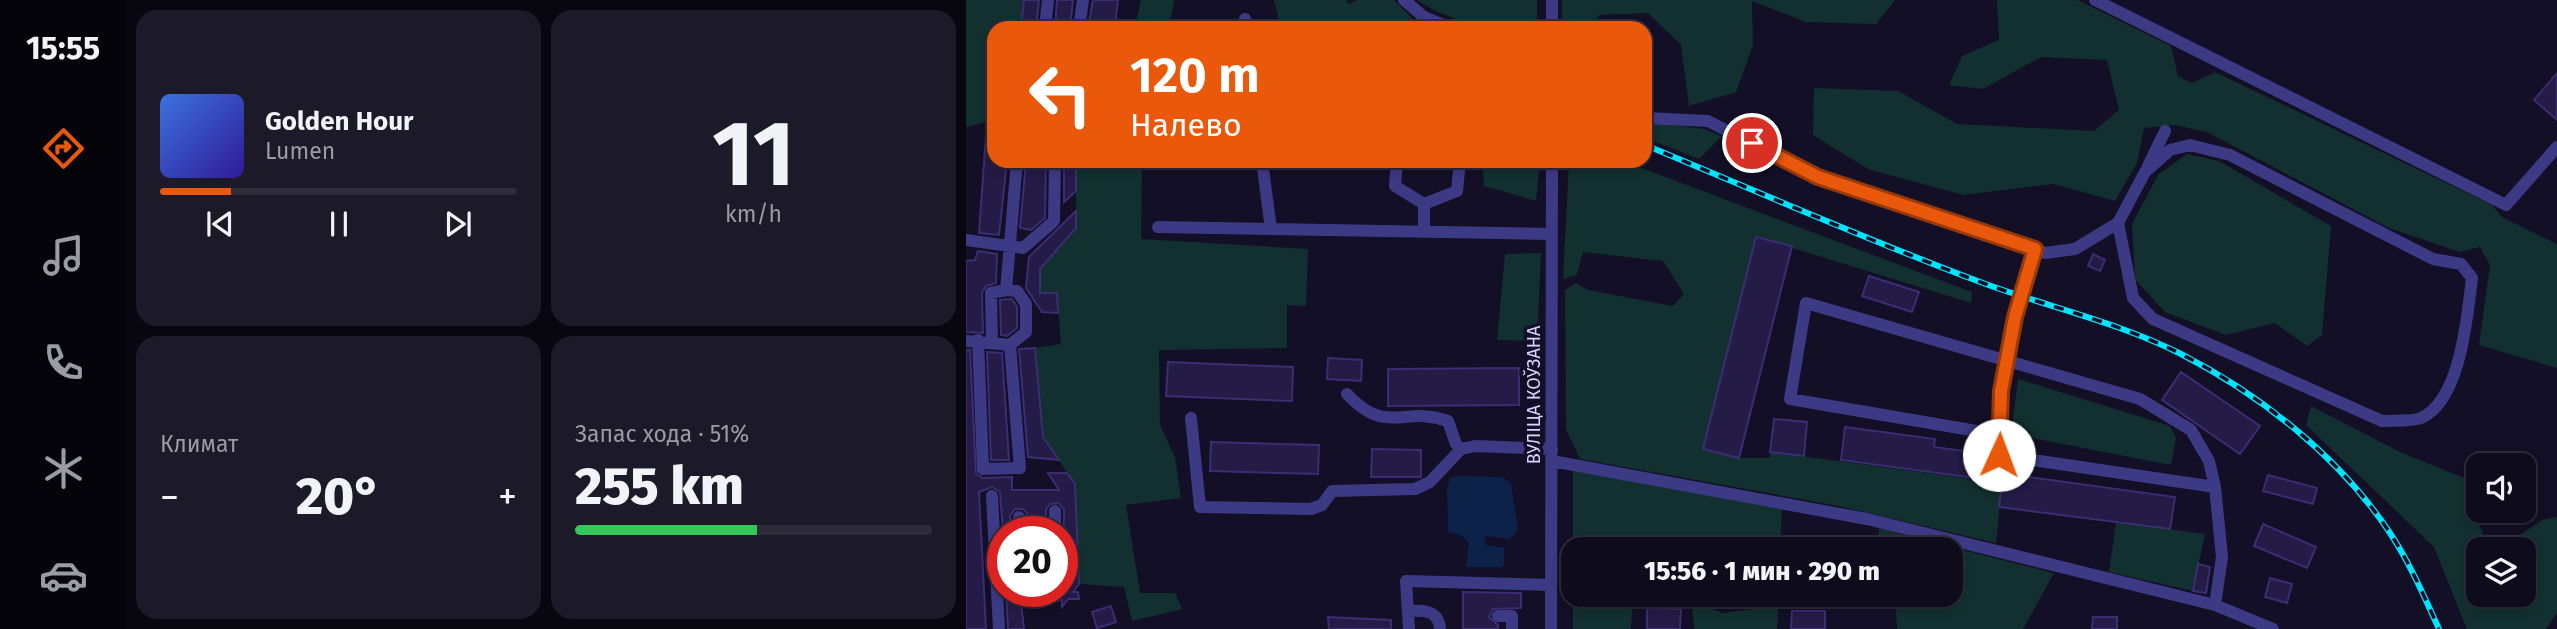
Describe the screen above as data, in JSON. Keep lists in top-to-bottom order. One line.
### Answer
{"streets":{"street":["ВУЛІЦА КОЎЗАНА"]},"page":{"tabs":"15:55","tile":[["11","km/h"],"Климат",["Запас хода · 51%","255 km"]],"turn":["120 m","Налево"],"song":["Golden Hour","Lumen"],"heat":["−","20°","+"],"limit":"20","trip":"15:56 · 1 мин · 290 m"}}
